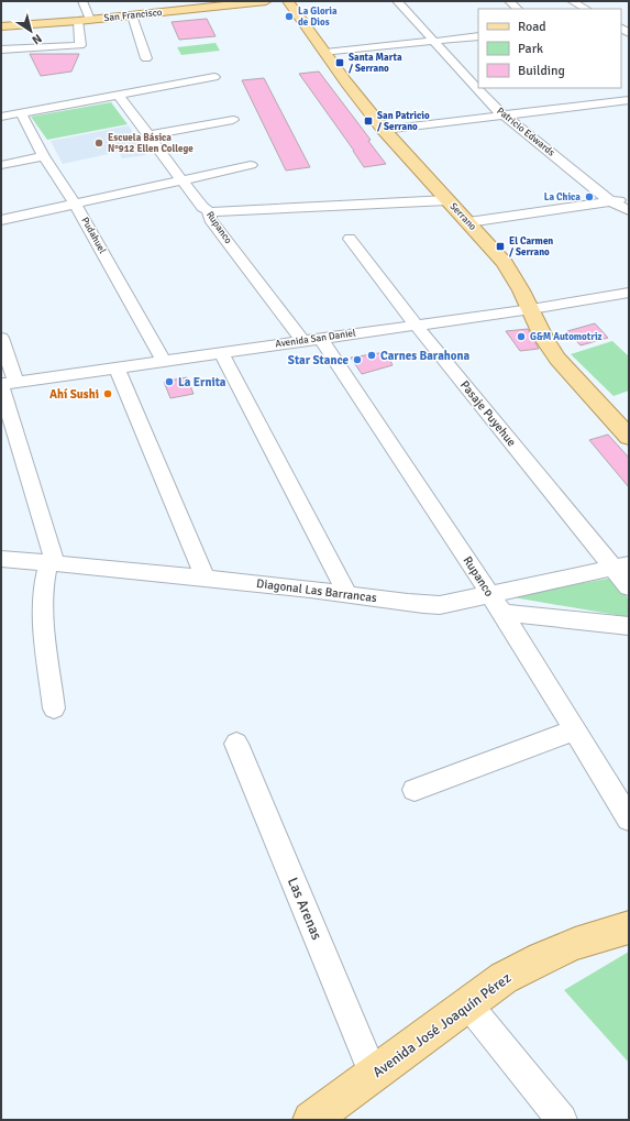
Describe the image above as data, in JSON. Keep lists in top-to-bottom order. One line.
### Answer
{"streets":{"main road":["San Francisco","Serrano","Avenida José Joaquín Pérez"],"street":["Patricio Edwards","Rupanco","Pudahuel","Avenida San Daniel","Pasaje Puyehue","Diagonal Las Barrancas","Las Arenas"]},"crossings":[["Serrano","Avenida San Daniel"],["Rupanco","Avenida San Daniel"],["Rupanco","Diagonal Las Barrancas"],["Pudahuel","Avenida San Daniel"],["Avenida San Daniel","Pasaje Puyehue"],["Pasaje Puyehue","Diagonal Las Barrancas"],["Las Arenas","Avenida José Joaquín Pérez"]],"places":{"other":["La Gloria de Dios","Escuela Básica N°912 Ellen College","La Chica","G&M Automotriz","Carnes Barahona","Star Stance","La Ernita","Ahí Sushi"],"transit":["Santa Marta / Serrano","San Patricio / Serrano","El Carmen / Serrano"]},"legend":["Road","Park","Building"],"north":"bottom right"}
